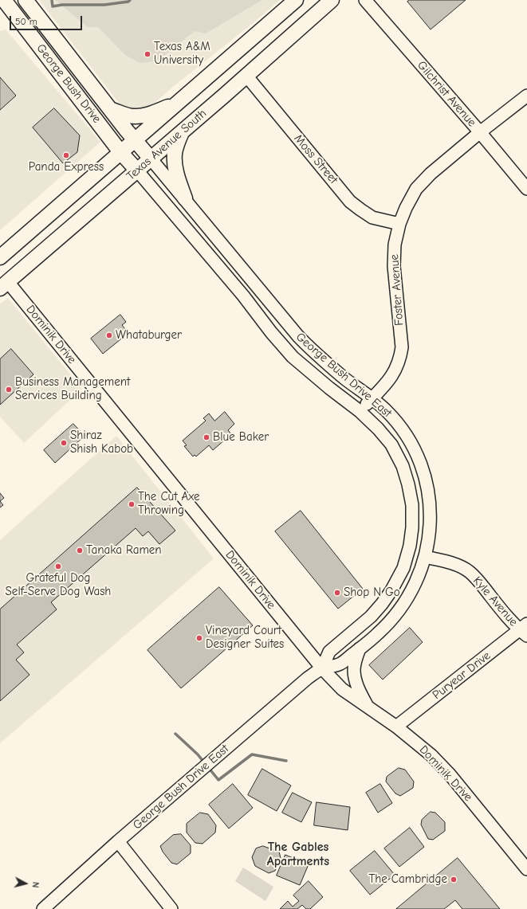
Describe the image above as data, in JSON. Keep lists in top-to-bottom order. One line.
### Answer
{"streets":{"main road":["George Bush Drive","Texas Avenue South","George Bush Drive East"],"street":["Gilchrist Avenue","Moss Street","Foster Avenue","Dominik Drive","Kyle Avenue","Puryear Drive"]},"crossings":[["George Bush Drive","Texas Avenue South"],["George Bush Drive","George Bush Drive East"],["Gilchrist Avenue","Foster Avenue"],["Texas Avenue South","Moss Street"],["Texas Avenue South","Dominik Drive"],["Texas Avenue South","George Bush Drive East"],["Moss Street","Foster Avenue"],["Foster Avenue","George Bush Drive East"],["Dominik Drive","George Bush Drive East"],["Dominik Drive","Puryear Drive"],["George Bush Drive East","Kyle Avenue"],["Kyle Avenue","Puryear Drive"]],"districts":["The Gables Apartments"],"places":["Texas A&M University","Panda Express","Whataburger","Business Management Services Building","Blue Baker","Shiraz Shish Kabob","The Cut Axe Throwing","Tanaka Ramen","Grateful Dog Self-Serve Dog Wash","Shop N Go","Vineyard Court Designer Suites","The Cambridge"],"scale_bar":"50 m","north":"right"}
